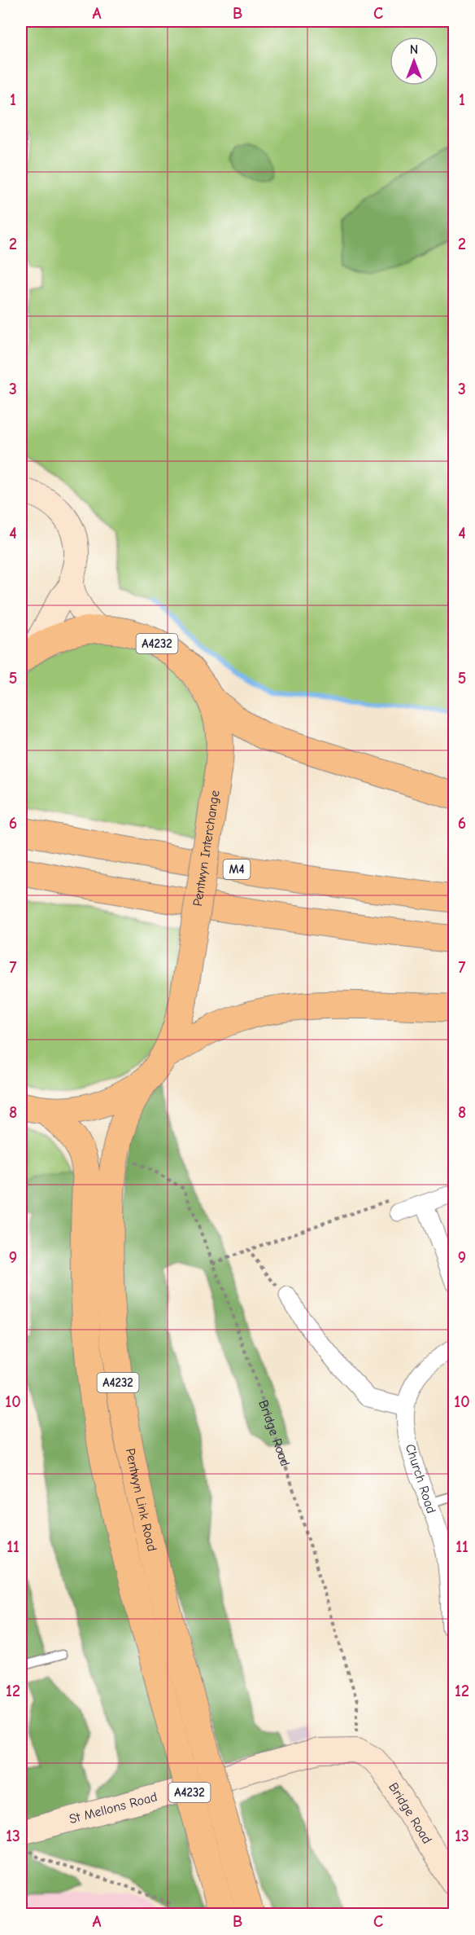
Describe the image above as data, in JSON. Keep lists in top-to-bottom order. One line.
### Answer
{"streets":{"main road":["A4232","Pentwyn Interchange","M4","Bridge Road","Pentwyn Link Road","St Mellons Road"],"street":["Church Road"]},"crossings":[["Pentwyn Interchange","Pentwyn Link Road"],["Bridge Road","St Mellons Road"]],"north":"top","grid":{"columns":["A","B","C"],"rows":["1","2","3","4","5","6","7","8","9","10","11","12","13"]}}
